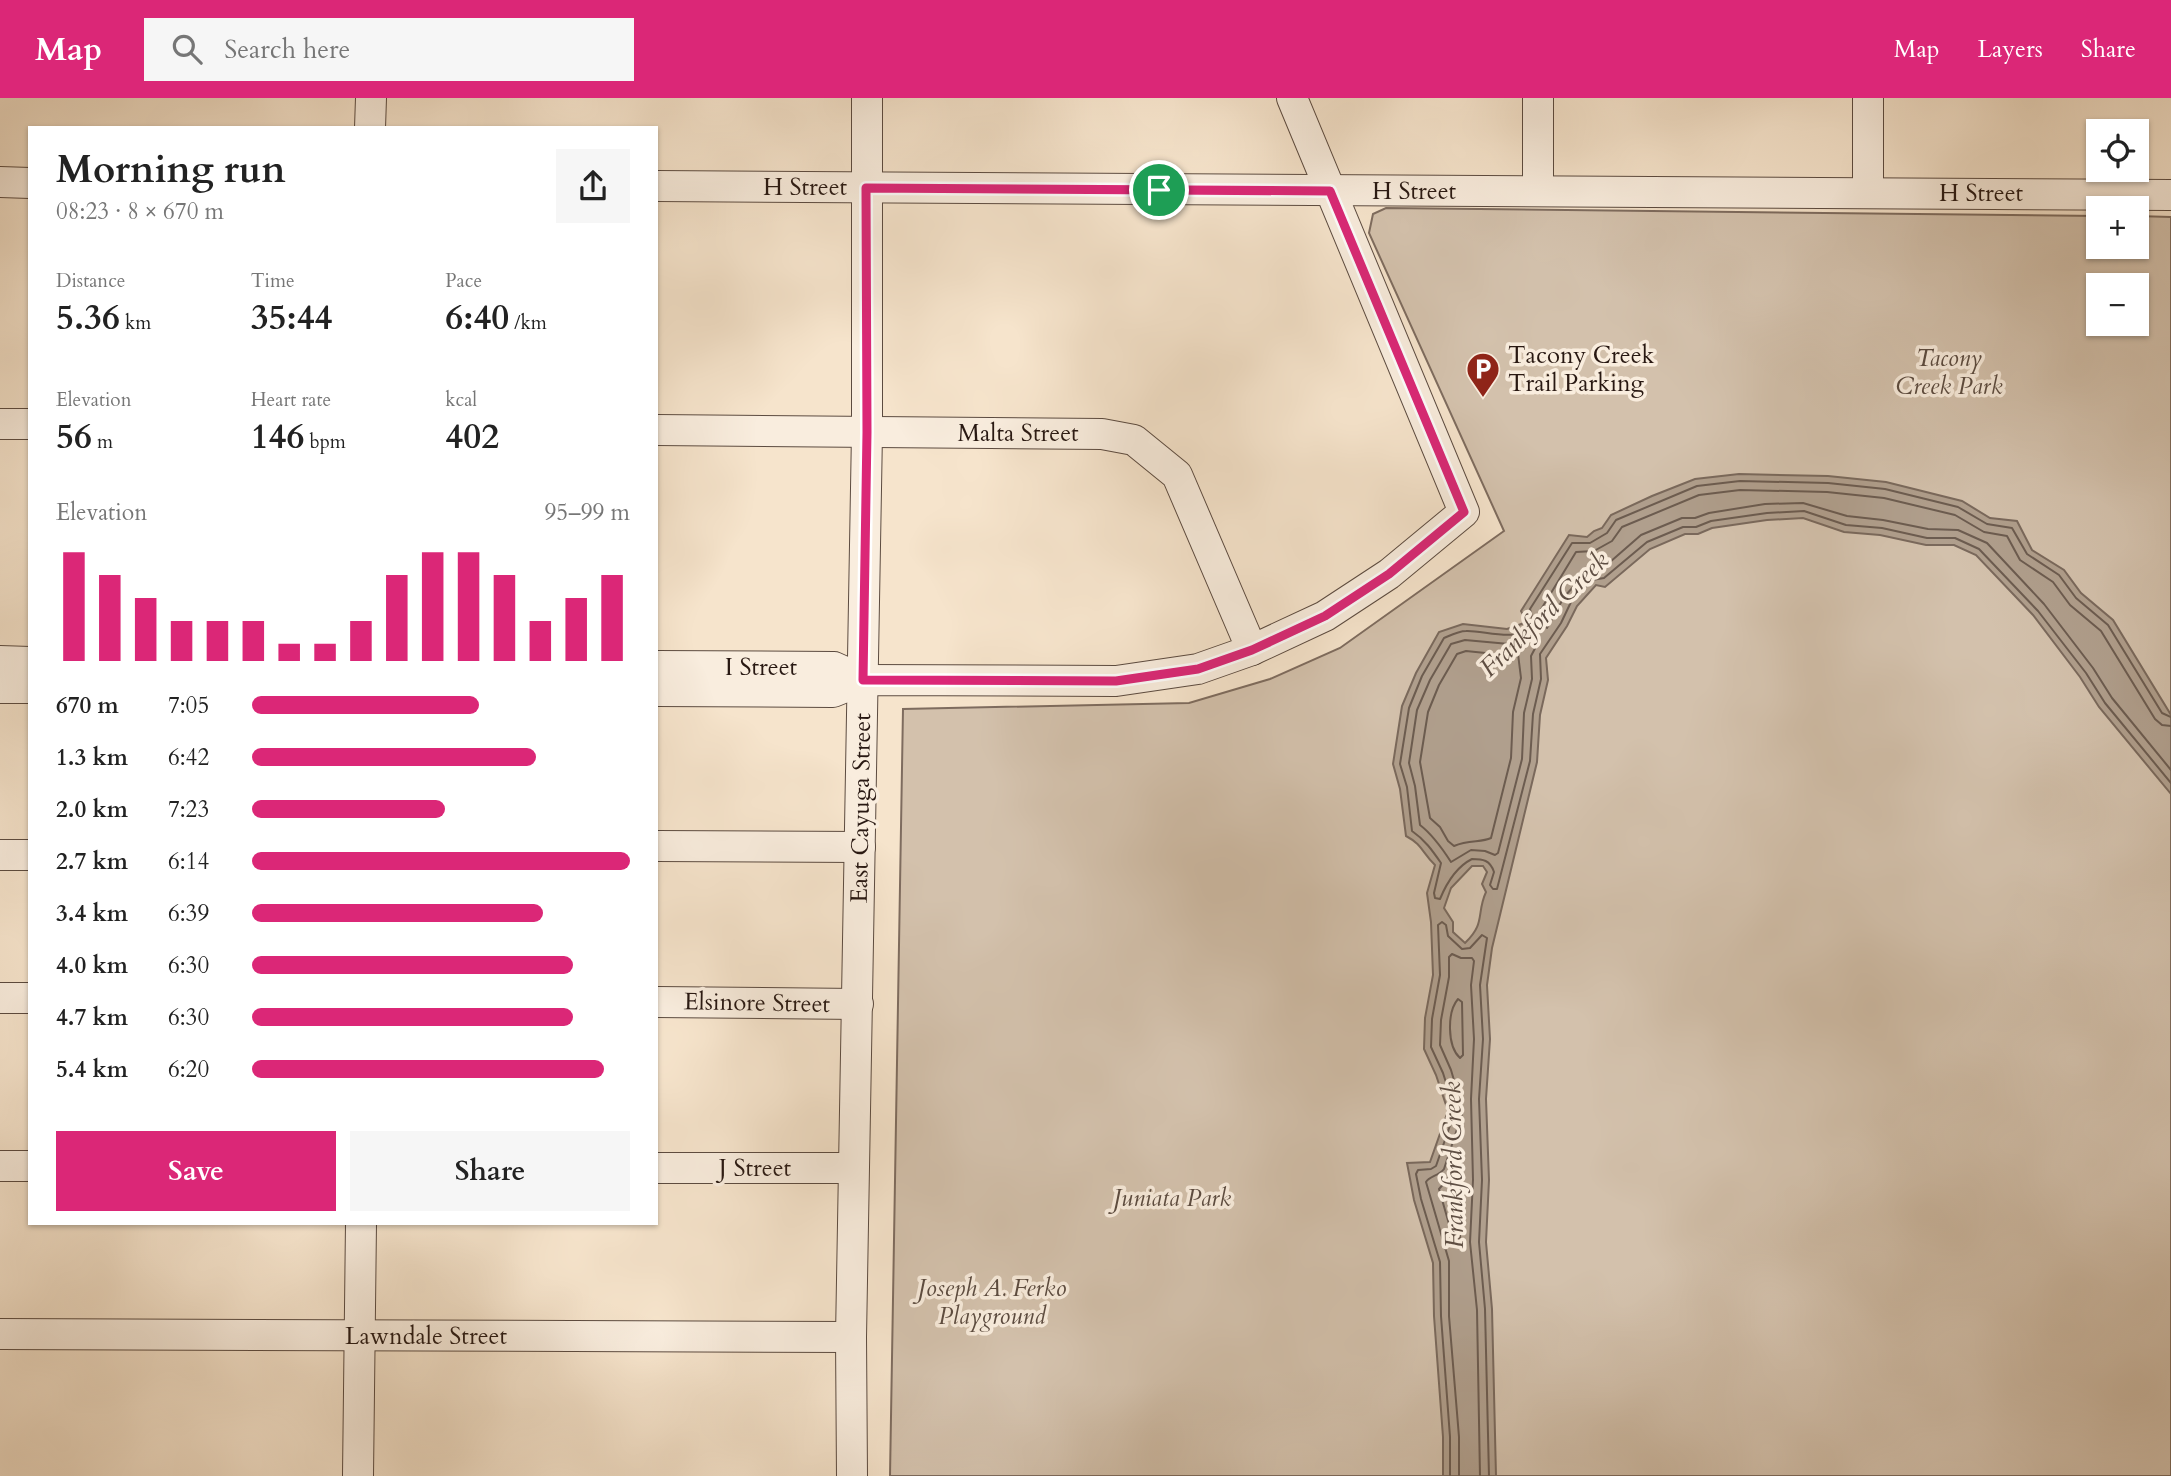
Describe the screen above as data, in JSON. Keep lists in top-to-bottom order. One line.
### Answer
{"streets":{"street":["H Street","Malta Street","I Street","East Cayuga Street","Elsinore Street","J Street","Lawndale Street"]},"crossings":[["H Street","I Street"],["H Street","East Cayuga Street"],["Malta Street","I Street"],["Malta Street","East Cayuga Street"],["I Street","East Cayuga Street"],["East Cayuga Street","Elsinore Street"],["East Cayuga Street","J Street"],["East Cayuga Street","Lawndale Street"]],"water":["Frankford Creek"],"parks":["Tacony Creek Park","Juniata Park","Joseph A. Ferko Playground"],"places":{"parking":["Tacony Creek Trail Parking"]},"page":{"header":"Map","search":"Search here","nav":["Map","Layers","Share"],"map_buttons":["+","−"],"heading":["Morning run","08:23 · 8 × 670 m"],"stats":[["Distance","5.36 km"],["Time","35:44"],["Pace","6:40 /km"],["Elevation","56 m"],["Heart rate","146 bpm"],["kcal","402"]],"chart":["Elevation","95–99 m"],"list":[{"name":"670 m","note":"7:05"},{"name":"1.3 km","note":"6:42"},{"name":"2.0 km","note":"7:23"},{"name":"2.7 km","note":"6:14"},{"name":"3.4 km","note":"6:39"},{"name":"4.0 km","note":"6:30"},{"name":"4.7 km","note":"6:30"},{"name":"5.4 km","note":"6:20"}],"buttons":["Save","Share"]}}
